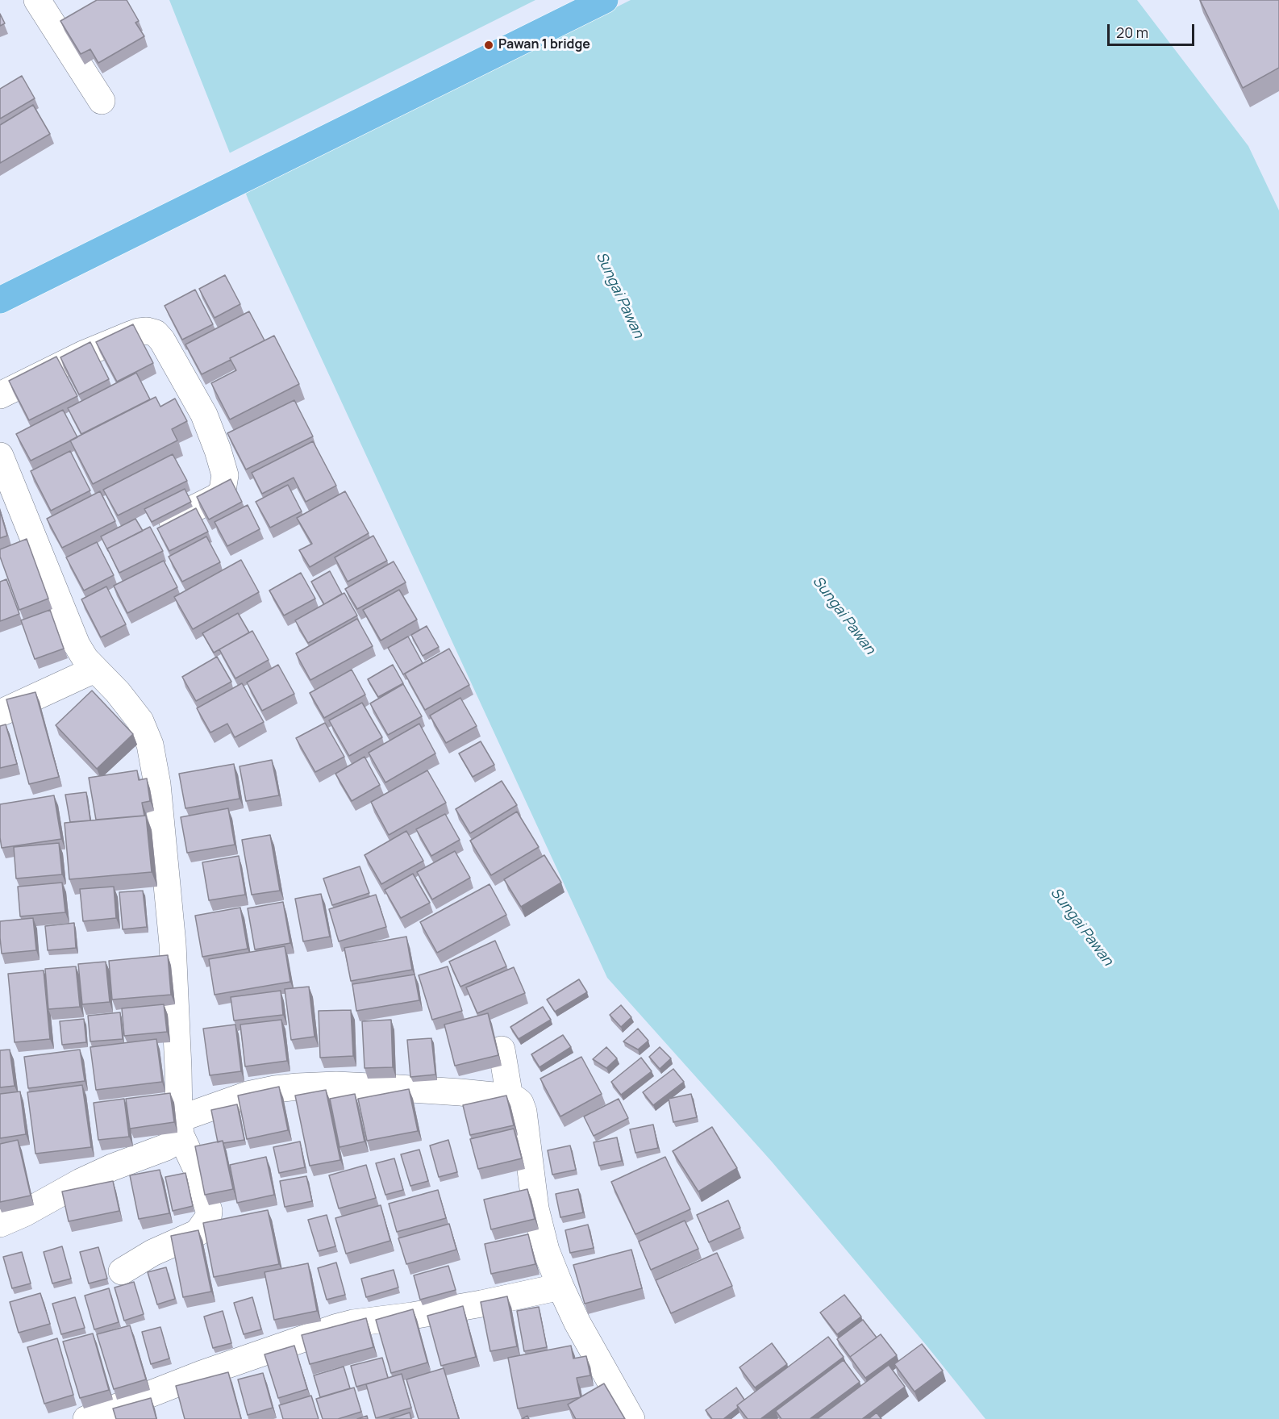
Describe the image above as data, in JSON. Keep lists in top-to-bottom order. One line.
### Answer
{"water":["Sungai Pawan"],"places":["Pawan 1 bridge"],"scale_bar":"20 m"}
